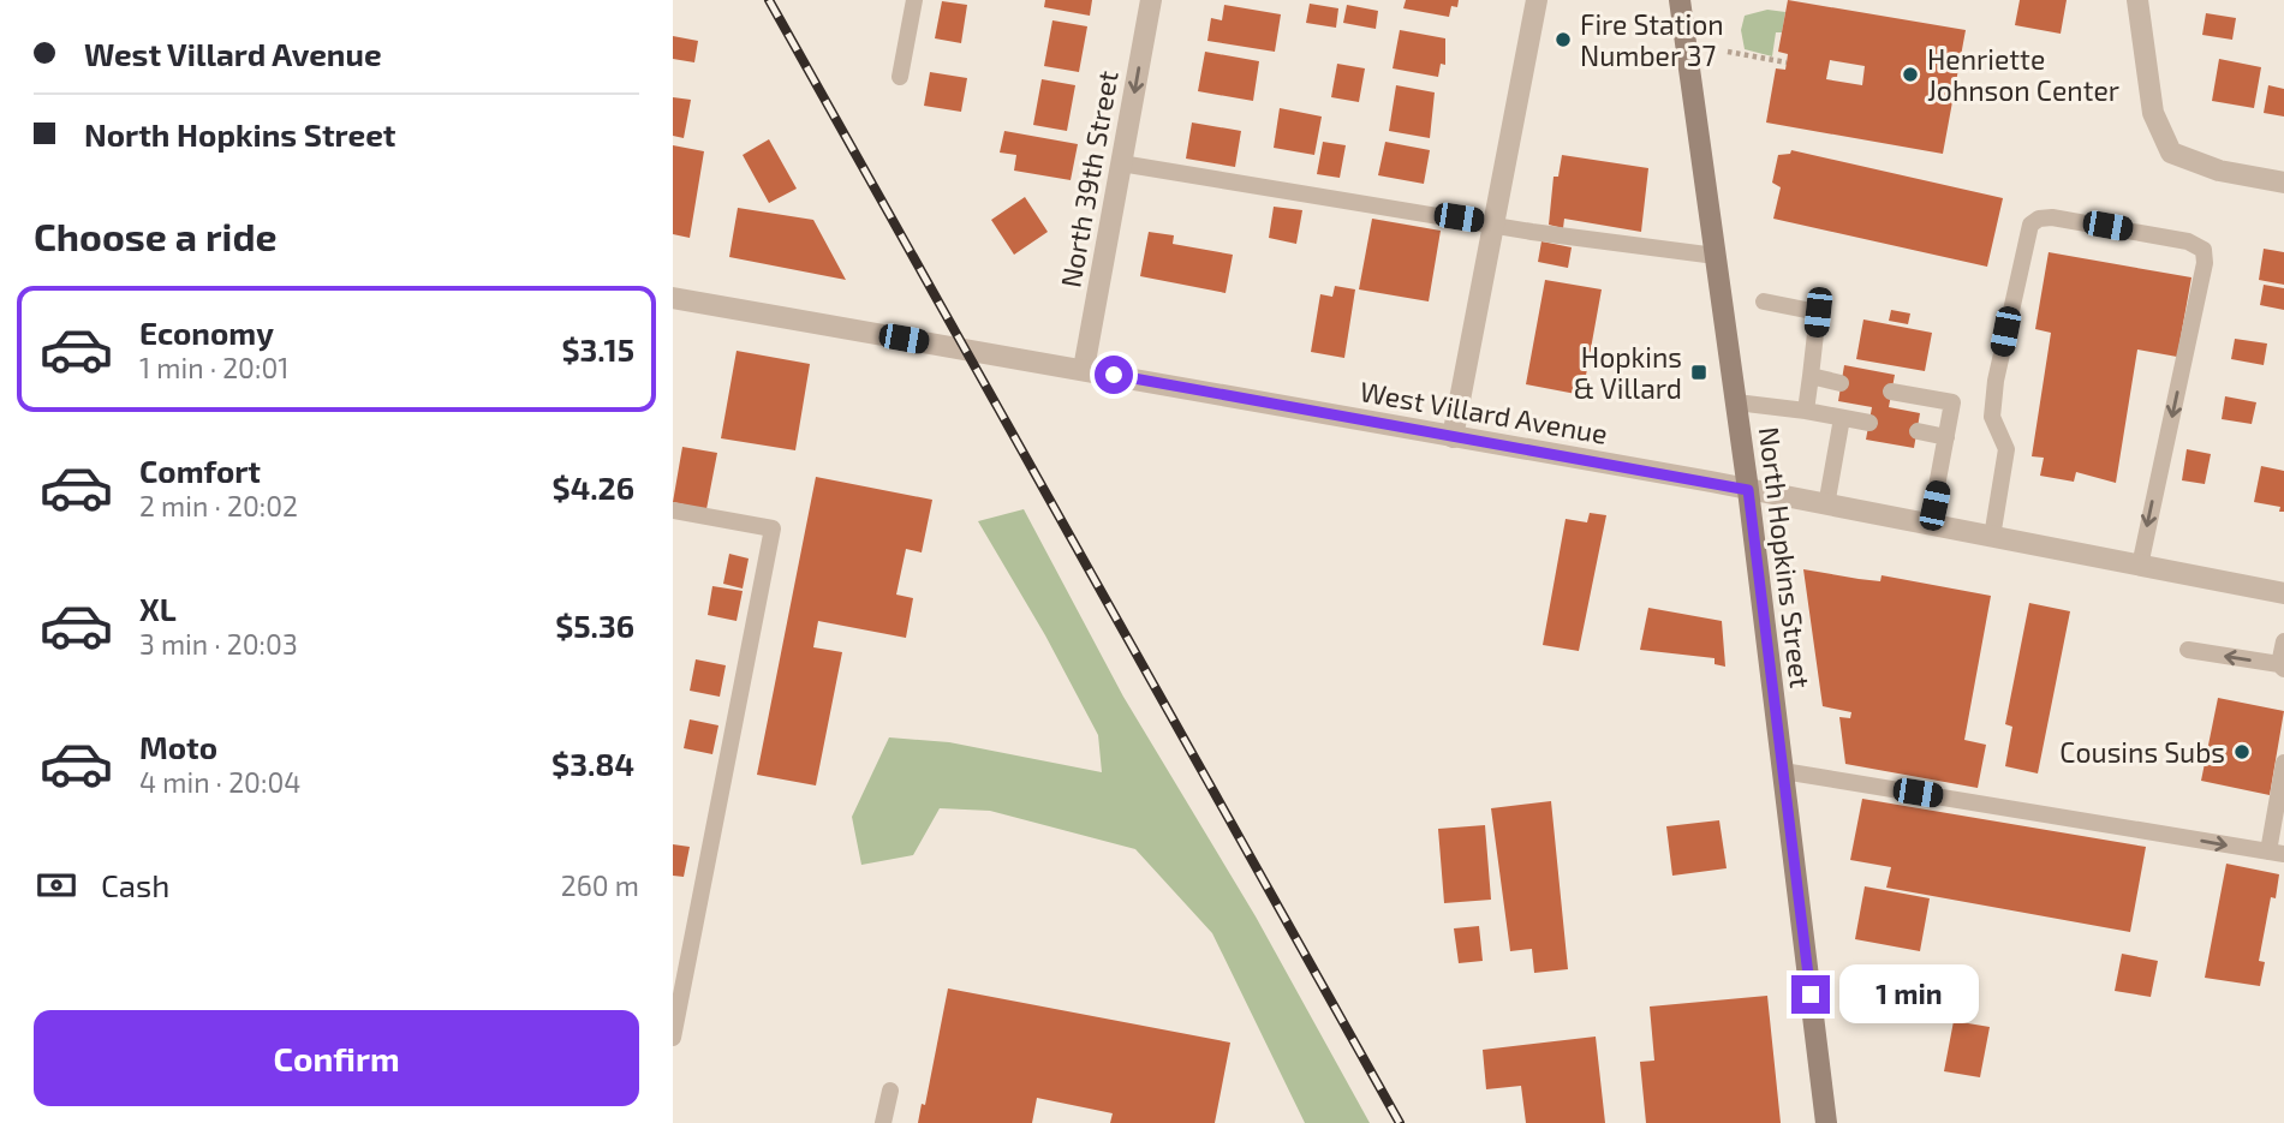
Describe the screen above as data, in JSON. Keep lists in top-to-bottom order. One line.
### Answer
{"streets":{"main road":["North Hopkins Street"],"street":["North 39th Street","West Villard Avenue"]},"crossings":[["North 39th Street","West Villard Avenue"],["West Villard Avenue","North Hopkins Street"]],"one_way":["North 39th Street"],"places":{"other":["Fire Station Number 37","Henriette Johnson Center","Cousins Subs"],"transit":["Hopkins & Villard"]},"page":{"banner":["West Villard Avenue","North Hopkins Street"],"heading":"Choose a ride","list":[{"name":"Economy","note":"1 min · 20:01","value":"$3.15"},{"name":"Comfort","note":"2 min · 20:02","value":"$4.26"},{"name":"XL","note":"3 min · 20:03","value":"$5.36"},{"name":"Moto","note":"4 min · 20:04","value":"$3.84"}],"pay":["Cash","260 m"],"bubble":"1 min","buttons":"Confirm"}}
